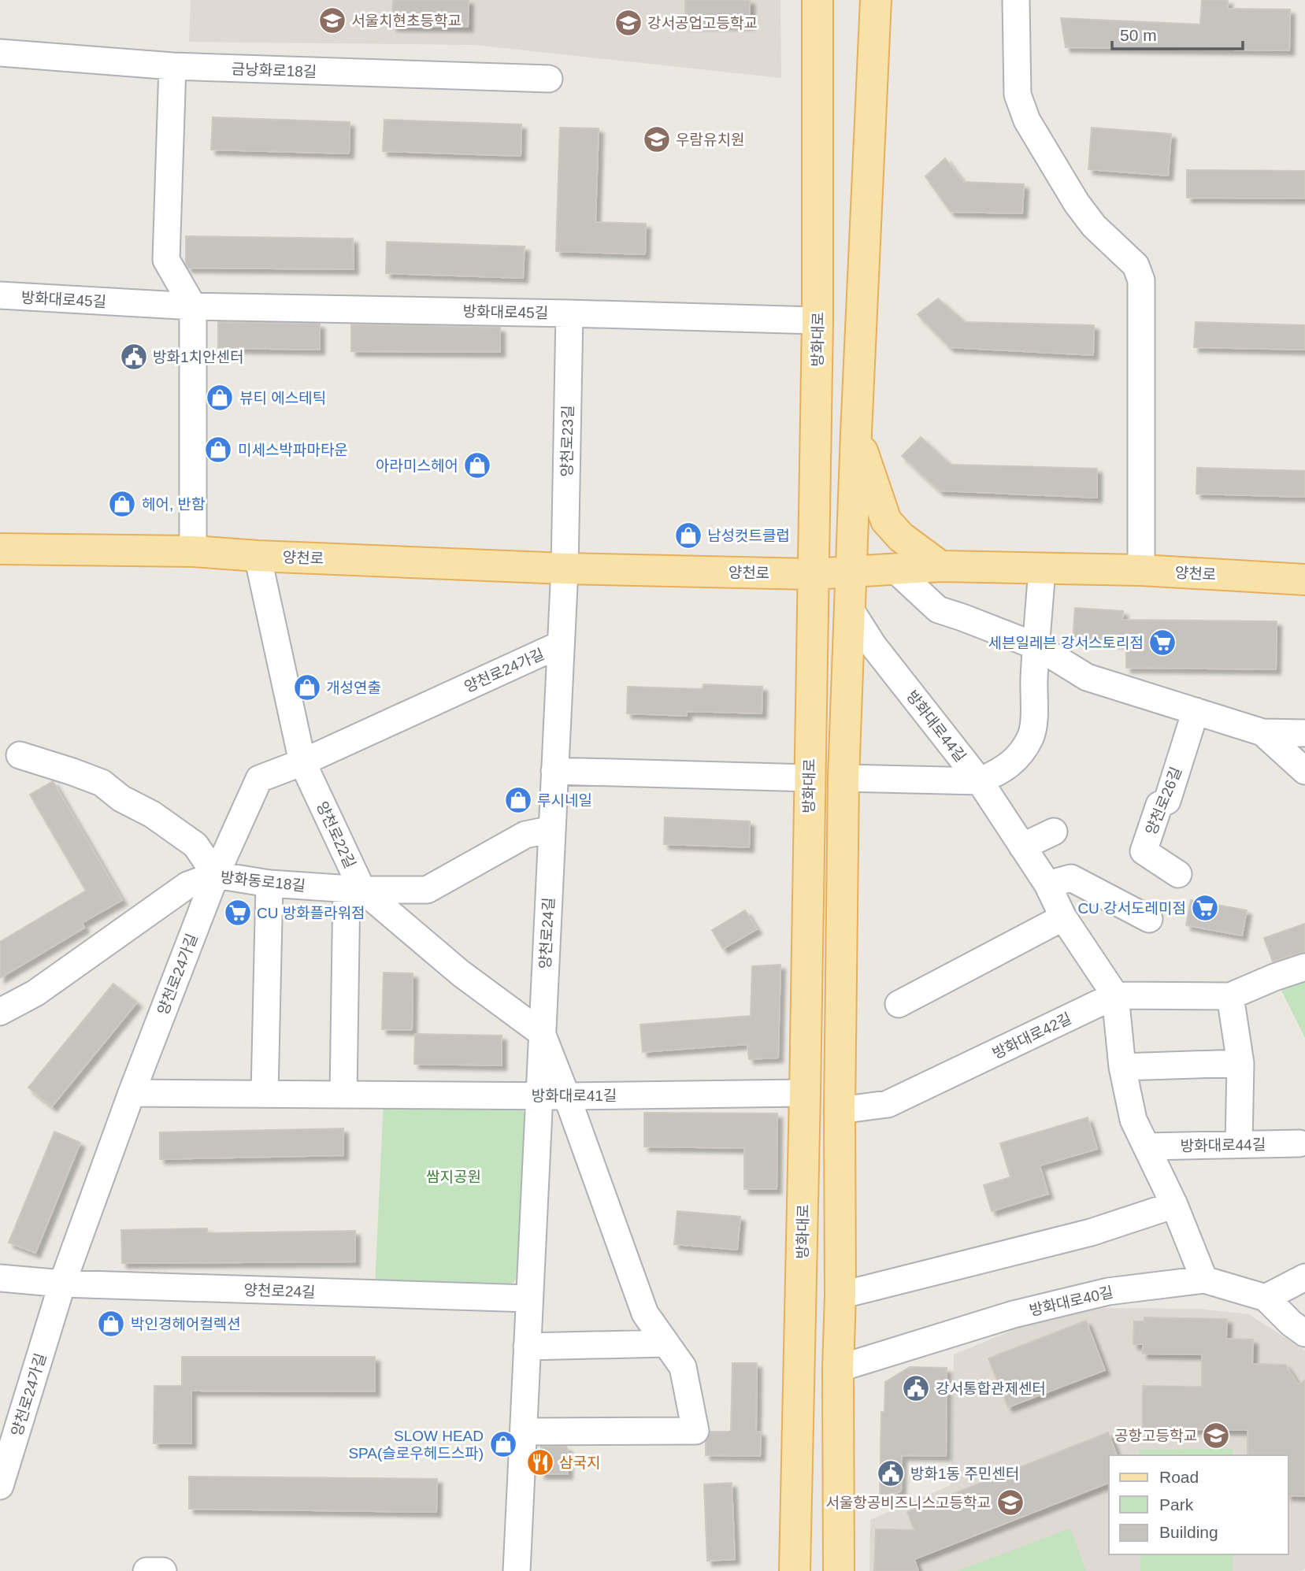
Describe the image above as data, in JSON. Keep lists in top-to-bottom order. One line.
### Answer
{"streets":{"main road":["방화대로","양천로"],"street":["금낭화로18길","방화대로45길","양천로23길","양천로24가길","방화대로44길","양천로26길","양천로22길","방화동로18길","양천로24길","방화대로42길","방화대로41길","방화대로40길"]},"crossings":[["방화대로45길","방화대로"],["방화대로45길","양천로23길"],["방화대로","양천로"],["방화대로","방화대로41길"],["양천로23길","양천로"],["양천로23길","양천로24길"],["양천로","양천로22길"],["양천로","양천로24길"],["양천로24가길","양천로22길"],["양천로24가길","방화동로18길"],["양천로24가길","양천로24길"],["양천로24가길","방화대로41길"],["방화대로44길","방화대로42길"],["방화대로44길","방화대로40길"],["양천로22길","방화동로18길"],["양천로22길","양천로24길"],["방화동로18길","양천로24길"],["양천로24길","방화대로41길"]],"parks":["쌈지공원"],"places":{"school or university":["서울치현초등학교","강서공업고등학교","우람유치원","공항고등학교","서울항공비즈니스고등학교"],"public building":["방화1치안센터","강서통합관제센터","방화1동 주민센터"],"shop":["뷰티 에스테틱","미세스박파마타운","아라미스헤어","헤어, 반함","남성컷트클럽","개성연출","루시네일","박인경헤어컬렉션","SLOW HEAD SPA(슬로우헤드스파)"],"supermarket":["세븐일레븐 강서스토리점","CU 강서도레미점","CU 방화플라워점"],"restaurant":["삼국지"]},"legend":["Road","Park","Building"],"scale_bar":"50 m"}
